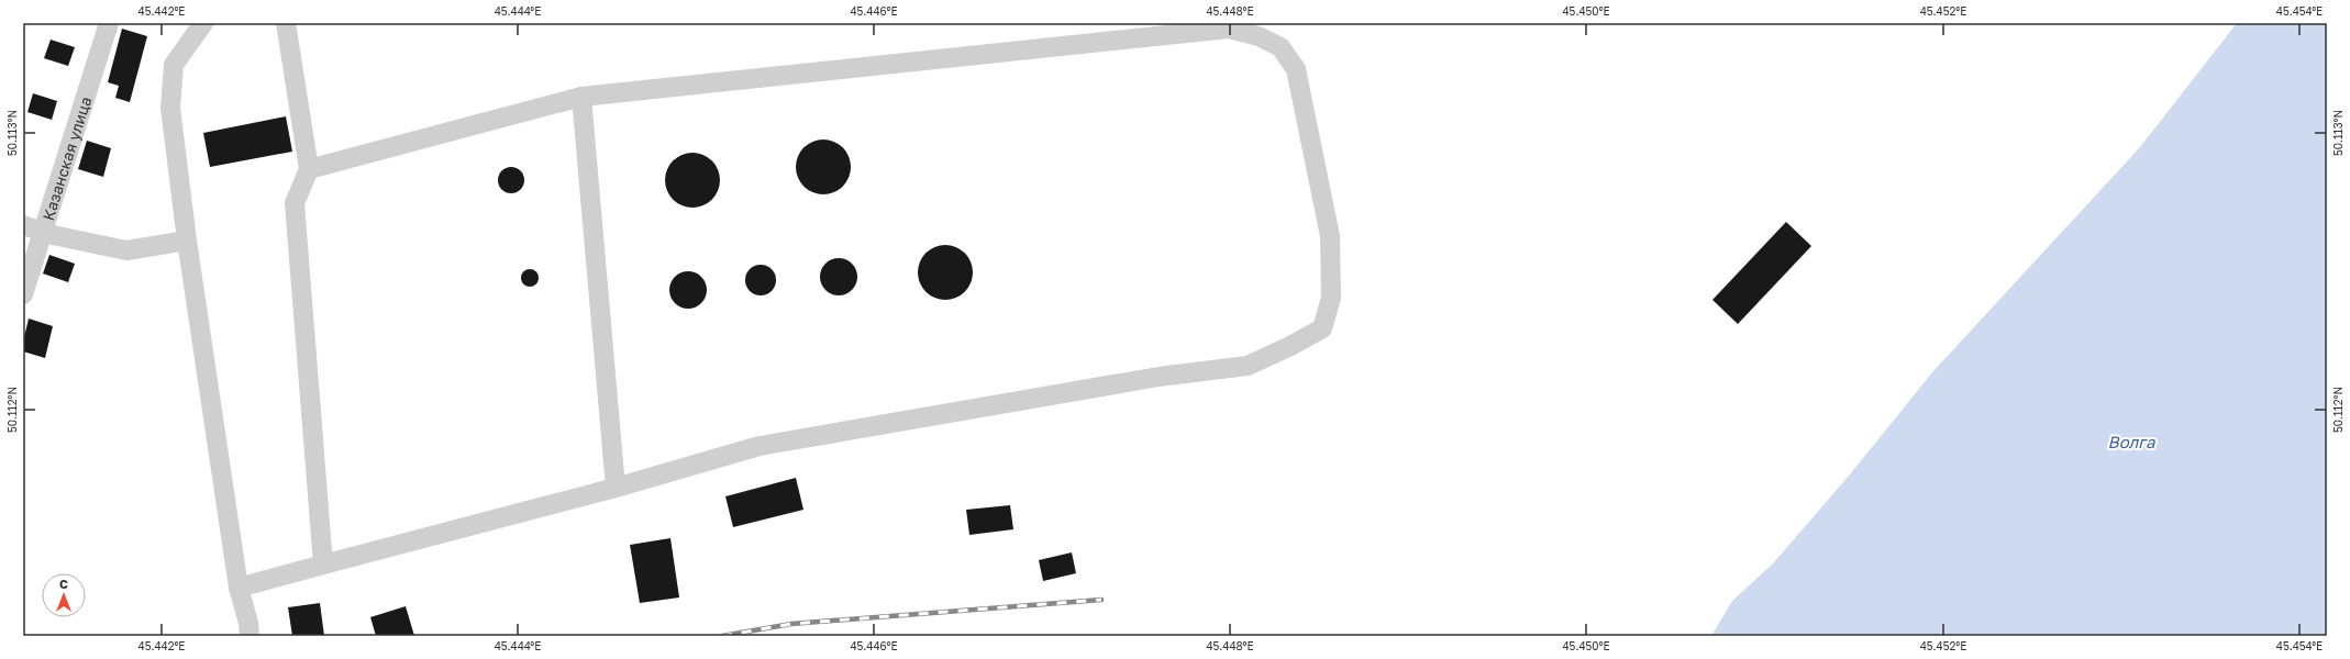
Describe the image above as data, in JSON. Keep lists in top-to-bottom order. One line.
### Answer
{"streets":{"street":["Казанская улица"]},"water":["Волга"],"north":"top","coordinates":["45.442°E","45.444°E","45.446°E","45.448°E","45.450°E","45.452°E","45.454°E","50.113°N","50.112°N"]}
